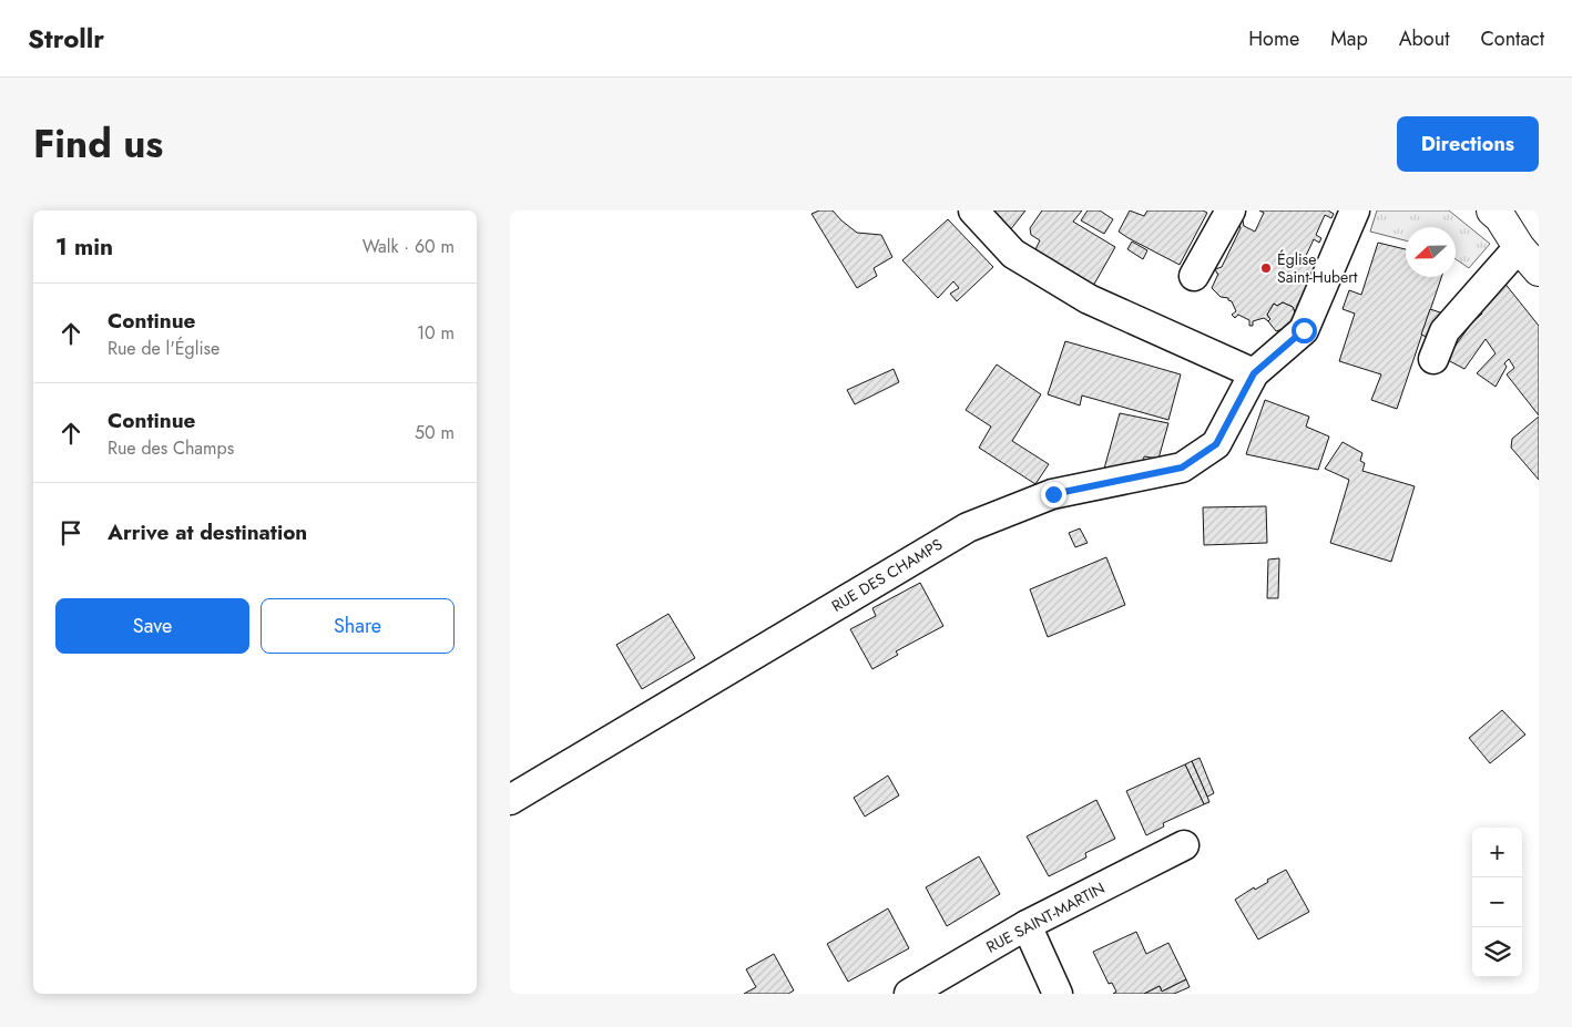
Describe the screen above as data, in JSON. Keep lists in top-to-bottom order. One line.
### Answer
{"streets":{"street":["RUE DES CHAMPS","RUE SAINT-MARTIN"]},"places":["Église Saint-Hubert"],"north":"left","page":{"header":"Strollr","nav":["Home","Map","About","Contact"],"title":"Find us","buttons":["Directions",["Save","Share"]],"heading":["1 min","Walk · 60 m"],"list":[["Continue","Rue de l'Église","10 m"],["Continue","Rue des Champs","50 m"],"Arrive at destination"],"map_buttons":["+","−"]}}
